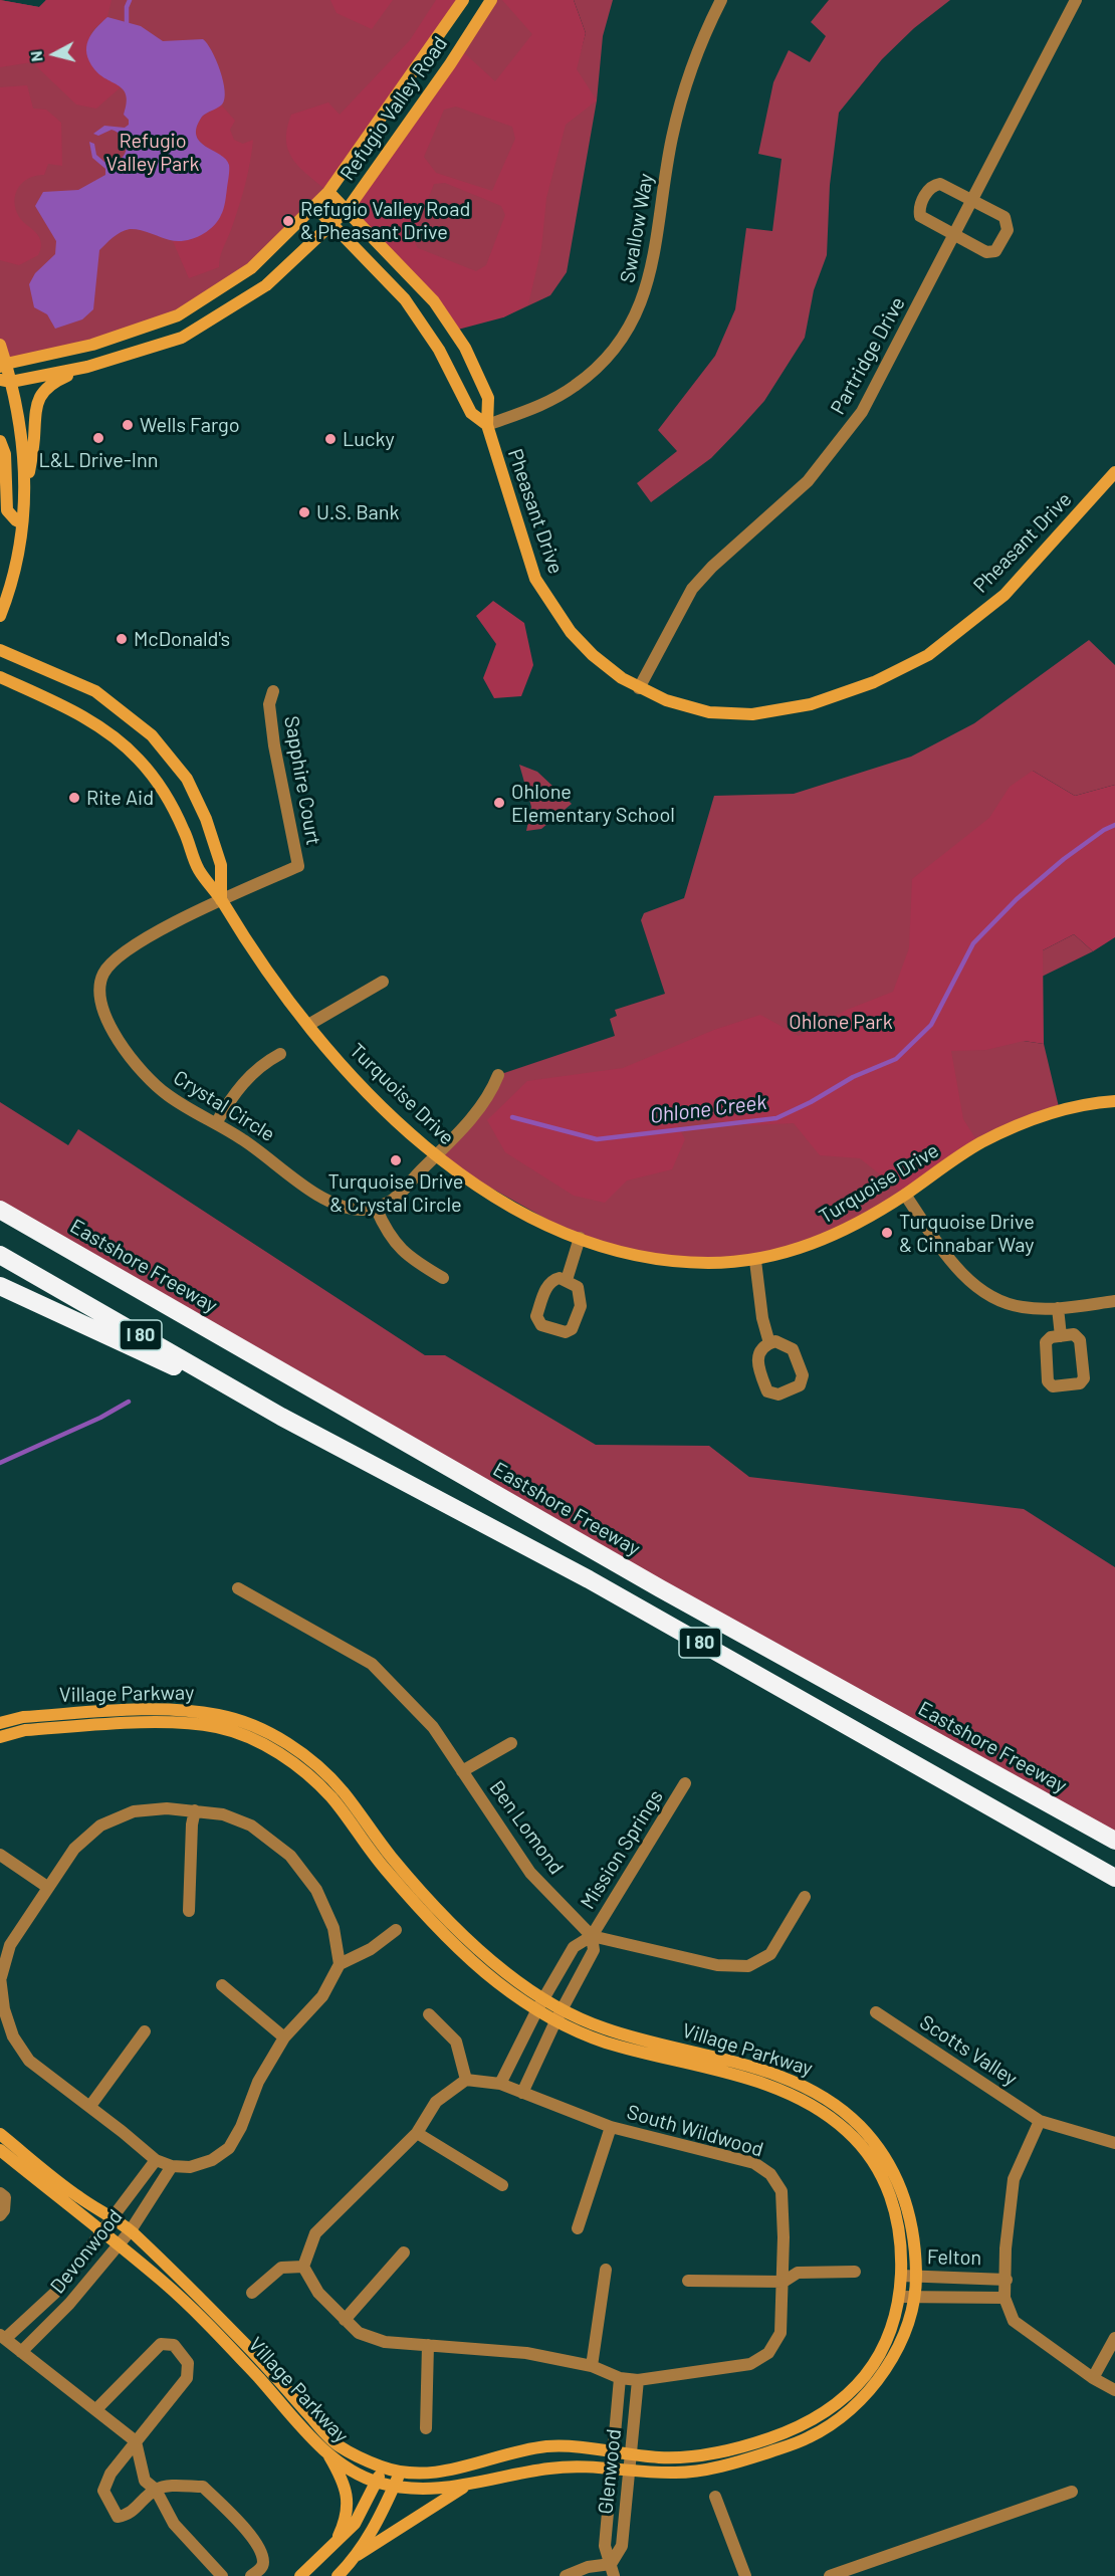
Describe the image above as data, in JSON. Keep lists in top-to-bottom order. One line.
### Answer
{"streets":{"highway":["Eastshore Freeway","I 80"],"street":["Refugio Valley Road","Swallow Way","Partridge Drive","Pheasant Drive","Sapphire Court","Turquoise Drive","Crystal Circle","Village Parkway","Ben Lomond","Mission Springs","Scotts Valley","South Wildwood","Devonwood","Felton","Glenwood"]},"crossings":[["Refugio Valley Road","Pheasant Drive"],["Swallow Way","Pheasant Drive"],["Partridge Drive","Pheasant Drive"],["Sapphire Court","Turquoise Drive"],["Sapphire Court","Crystal Circle"],["Turquoise Drive","Crystal Circle"],["Village Parkway","Mission Springs"],["Village Parkway","Devonwood"],["Village Parkway","Felton"],["Village Parkway","Glenwood"],["Ben Lomond","Mission Springs"],["Mission Springs","South Wildwood"],["South Wildwood","Glenwood"]],"water":["Ohlone Creek"],"parks":["Refugio Valley Park","Ohlone Park"],"places":["Refugio Valley Road & Pheasant Drive","Wells Fargo","L&L Drive-Inn","Lucky","U.S. Bank","McDonald's","Rite Aid","Ohlone Elementary School","Turquoise Drive & Crystal Circle","Turquoise Drive & Cinnabar Way"],"north":"left"}
